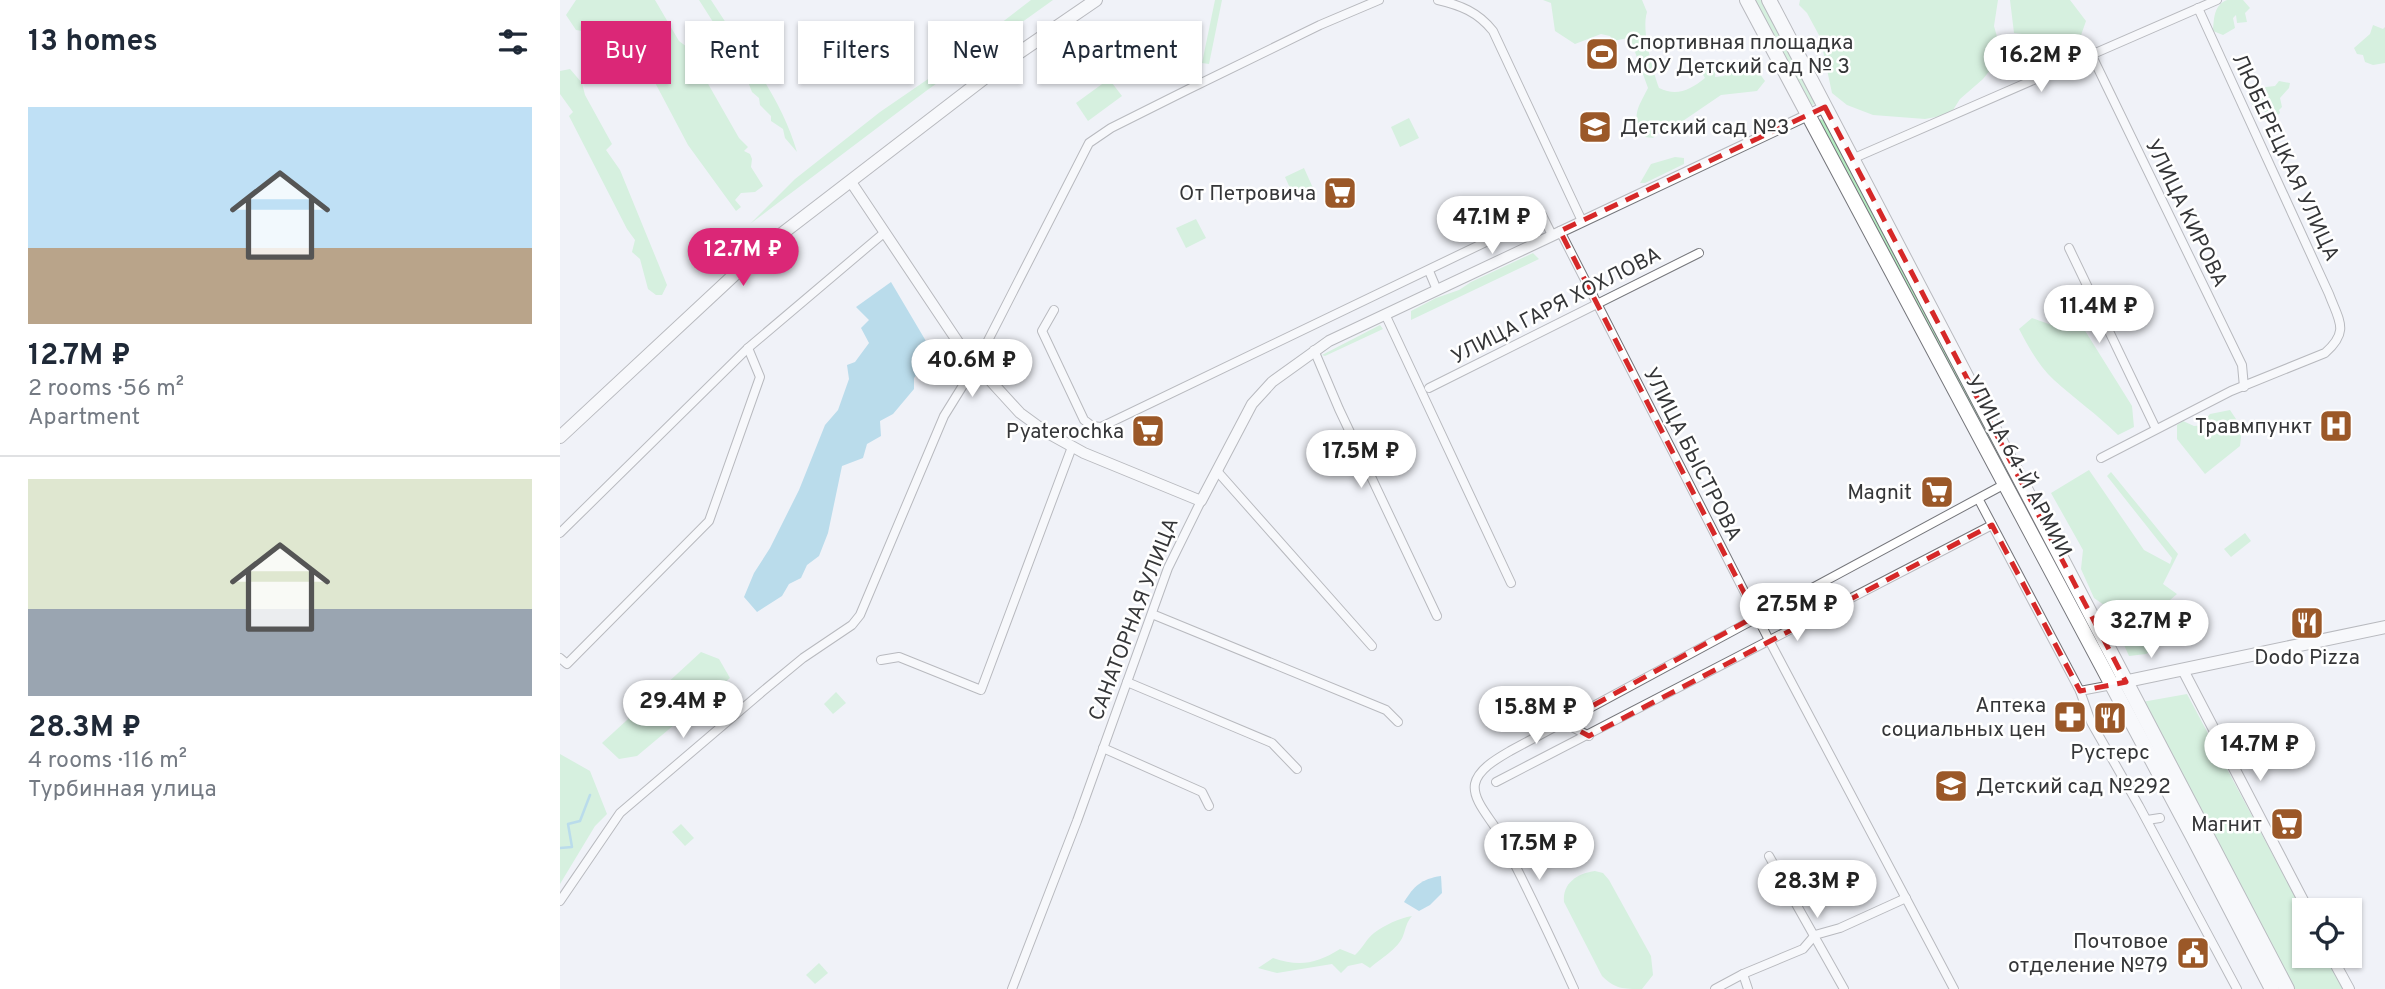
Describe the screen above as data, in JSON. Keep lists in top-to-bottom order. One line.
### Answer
{"streets":{"highway":["УЛИЦА 64-Й АРМИИ"],"street":["ЛЮБЕРЕЦКАЯ УЛИЦА","УЛИЦА КИРОВА","УЛИЦА ГАРЯ ХОХЛОВА","УЛИЦА БЫСТРОВА","САНАТОРНАЯ УЛИЦА"]},"crossings":[["ЛЮБЕРЕЦКАЯ УЛИЦА","УЛИЦА КИРОВА"],["УЛИЦА ГАРЯ ХОХЛОВА","УЛИЦА БЫСТРОВА"],["УЛИЦА БЫСТРОВА","САНАТОРНАЯ УЛИЦА"],["УЛИЦА 64-Й АРМИИ","САНАТОРНАЯ УЛИЦА"]],"places":{"sports":["Спортивная площадка МОУ Детский сад № 3"],"school or university":["Детский сад №3","Детский сад №292"],"supermarket":["От Петровича","Pyaterochka","Magnit","Магнит"],"hospital":["Травмпункт"],"restaurant":["Dodo Pizza","Рустерс"],"pharmacy":["Аптека социальных цен"],"public building":["Почтовое отделение №79"]},"page":{"heading":"13 homes","chip":["Buy","Rent","Filters","New","Apartment"],"price":["16.2M ₽","47.1M ₽","12.7M ₽","11.4M ₽","40.6M ₽","17.5M ₽","27.5M ₽","32.7M ₽","29.4M ₽","15.8M ₽","14.7M ₽","17.5M ₽","28.3M ₽"],"list":[{"name":"12.7M ₽","note":"2 rooms · 56 m² · Apartment"},{"name":"28.3M ₽","note":"4 rooms · 116 m² · Турбинная улица"}]}}
